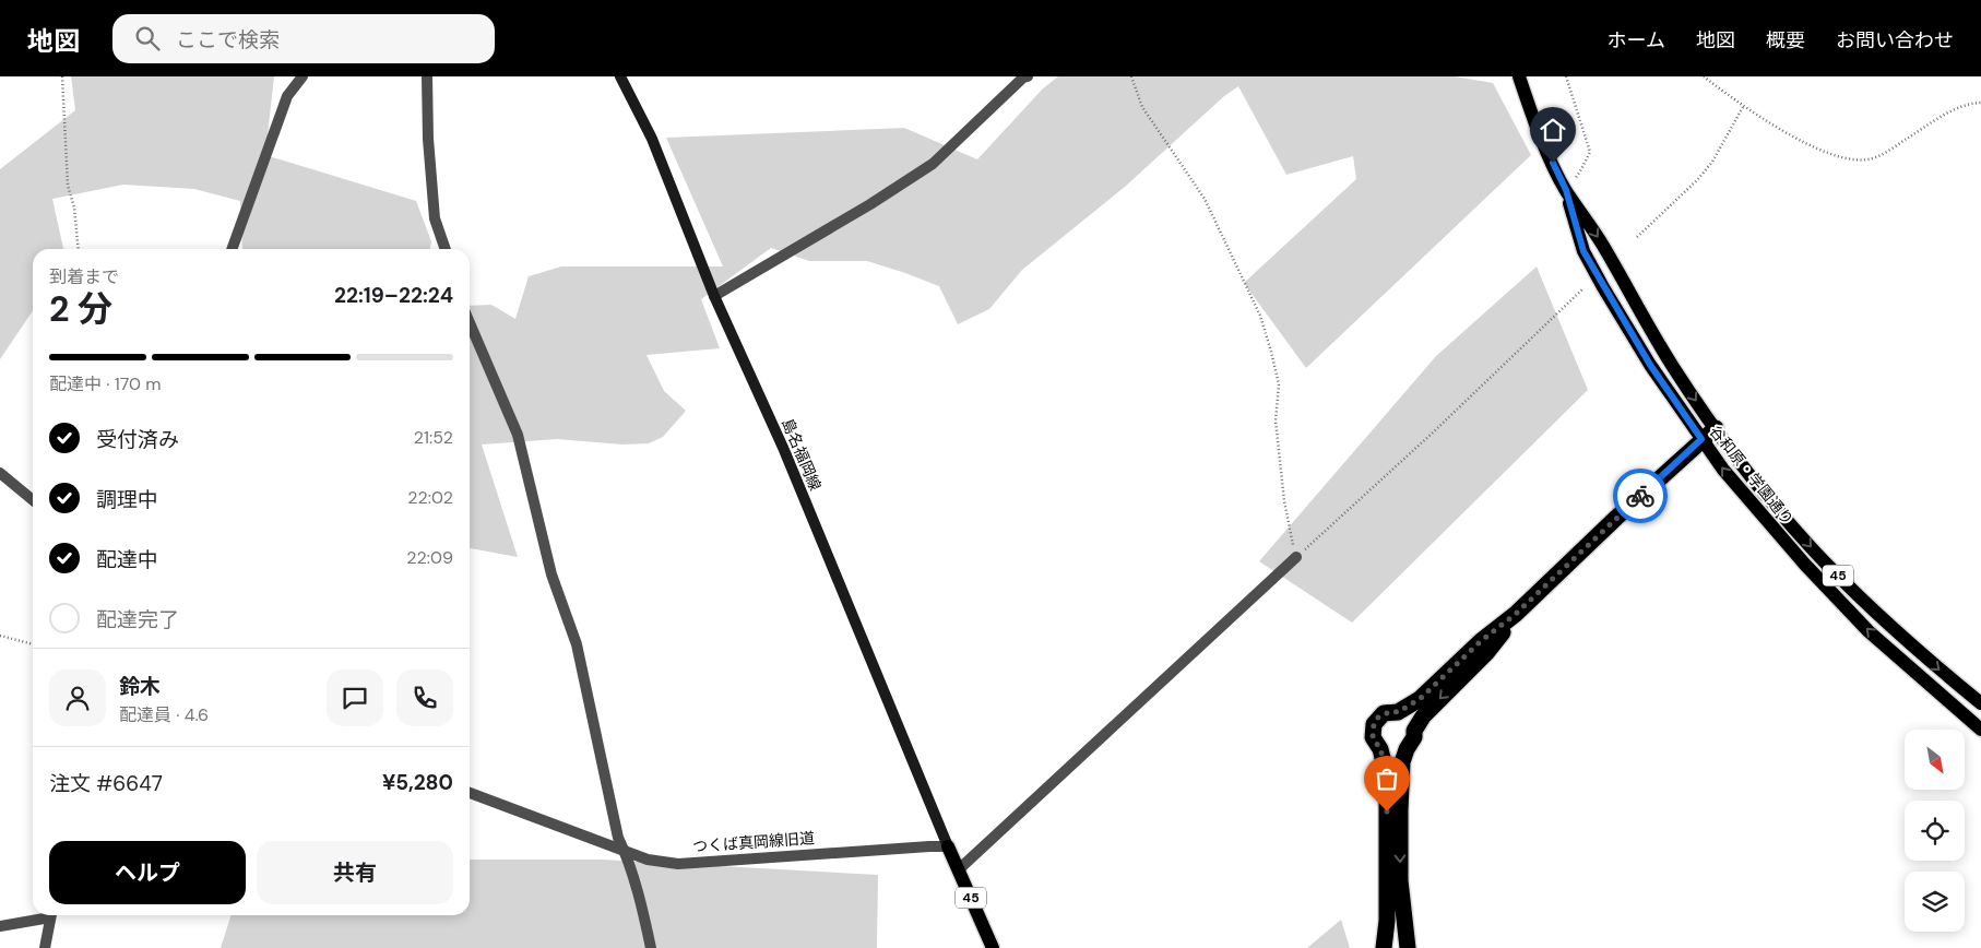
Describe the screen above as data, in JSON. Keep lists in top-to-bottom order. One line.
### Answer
{"streets":{"main road":["島名福岡線","谷和原・学園通り","45"],"street":["つくば真岡線旧道"]},"crossings":[["島名福岡線","45"],["島名福岡線","つくば真岡線旧道"],["45","つくば真岡線旧道"]],"north":"bottom right","page":{"header":"地図","search":"ここで検索","nav":["ホーム","地図","概要","お問い合わせ"],"heading":["2 分","到着まで","22:19–22:24"],"panel":["鈴木","配達員 · 4.6","注文 #6647","¥5,280"],"bar":"配達中 · 170 m","list":[["受付済み","21:52"],["調理中","22:02"],["配達中","22:09"],"配達完了"],"buttons":["ヘルプ","共有"]}}
